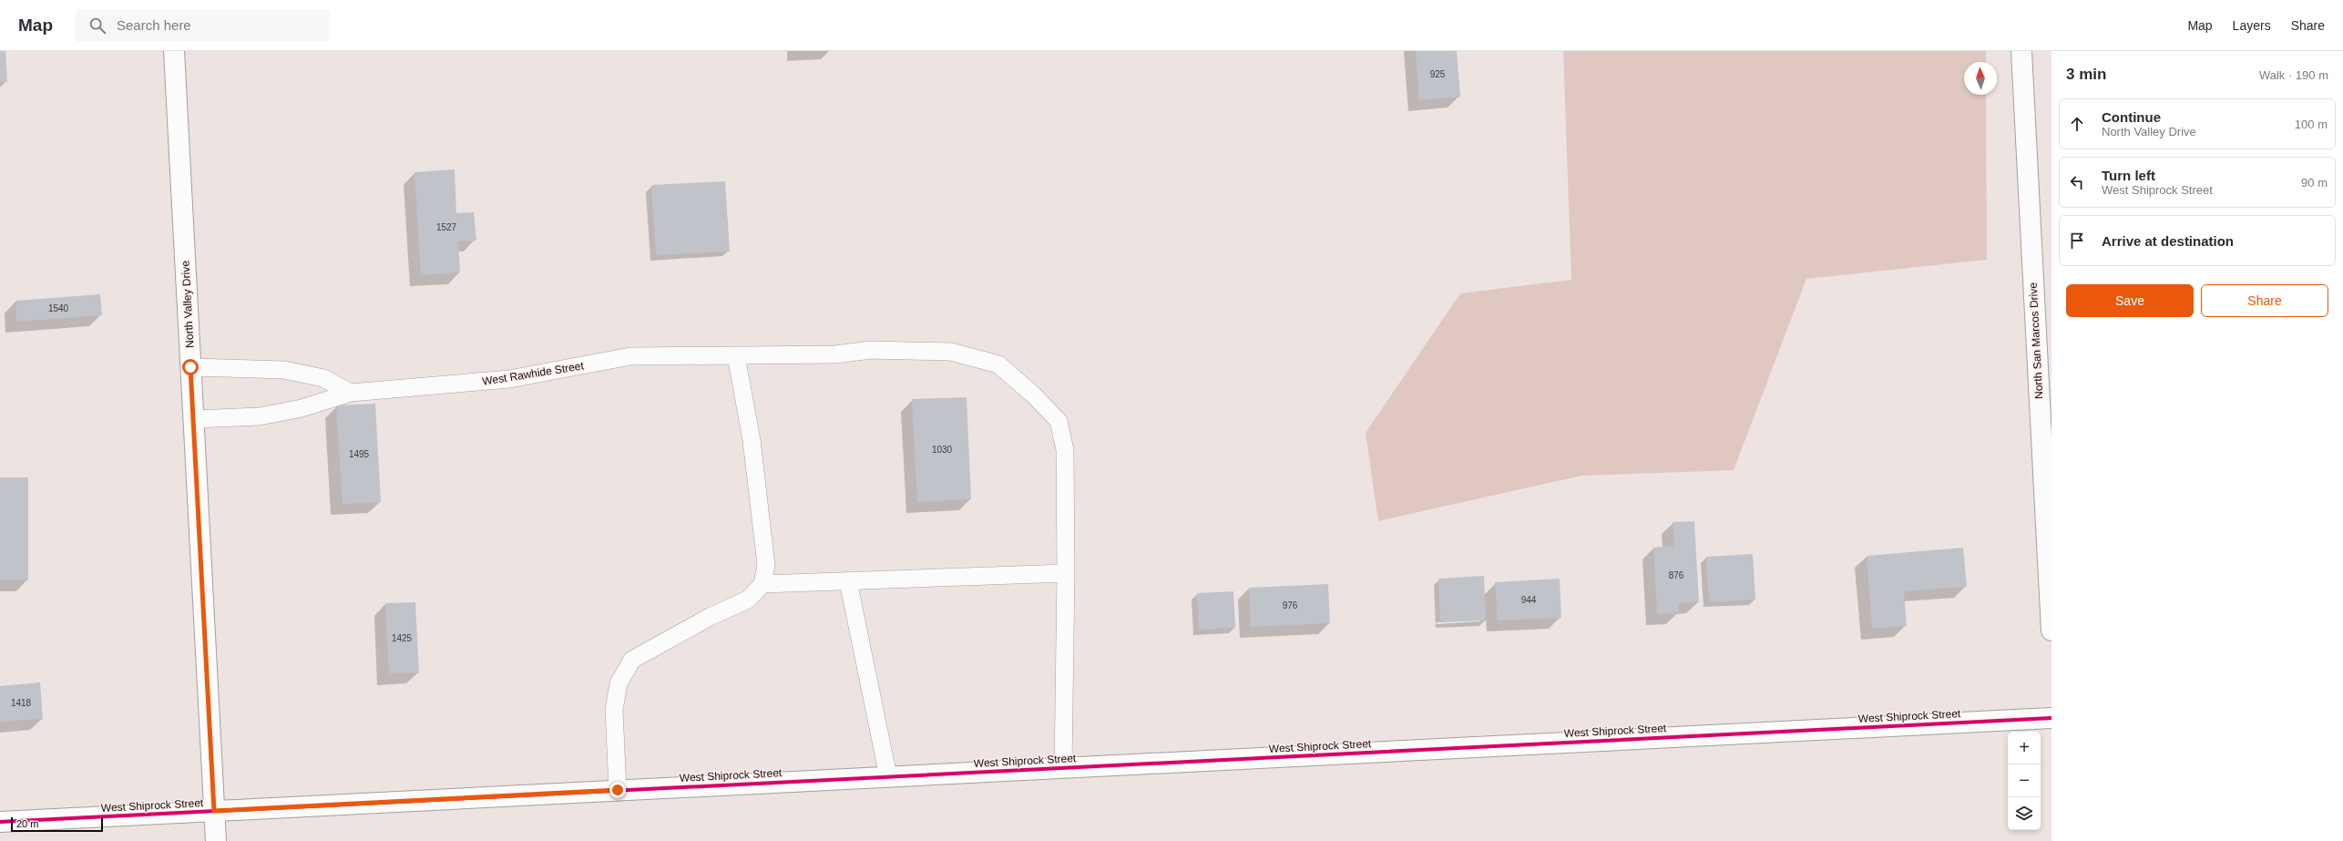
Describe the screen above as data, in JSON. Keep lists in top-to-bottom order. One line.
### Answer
{"streets":{"street":["North Valley Drive","North San Marcos Drive","West Shiprock Street"],"lane":["West Rawhide Street"]},"crossings":[["North Valley Drive","West Rawhide Street"],["North Valley Drive","West Shiprock Street"],["West Rawhide Street","West Shiprock Street"]],"house_numbers":["925","1527","1540","1030","1495","876","944","976","1425","1418"],"scale_bar":"20 m","north":"top","page":{"header":"Map","search":"Search here","nav":["Map","Layers","Share"],"heading":["3 min","Walk · 190 m"],"list":[["Continue","North Valley Drive","100 m"],["Turn left","West Shiprock Street","90 m"],"Arrive at destination"],"buttons":["Save","Share"],"map_buttons":["+","−"],"scale":"20 m"}}
